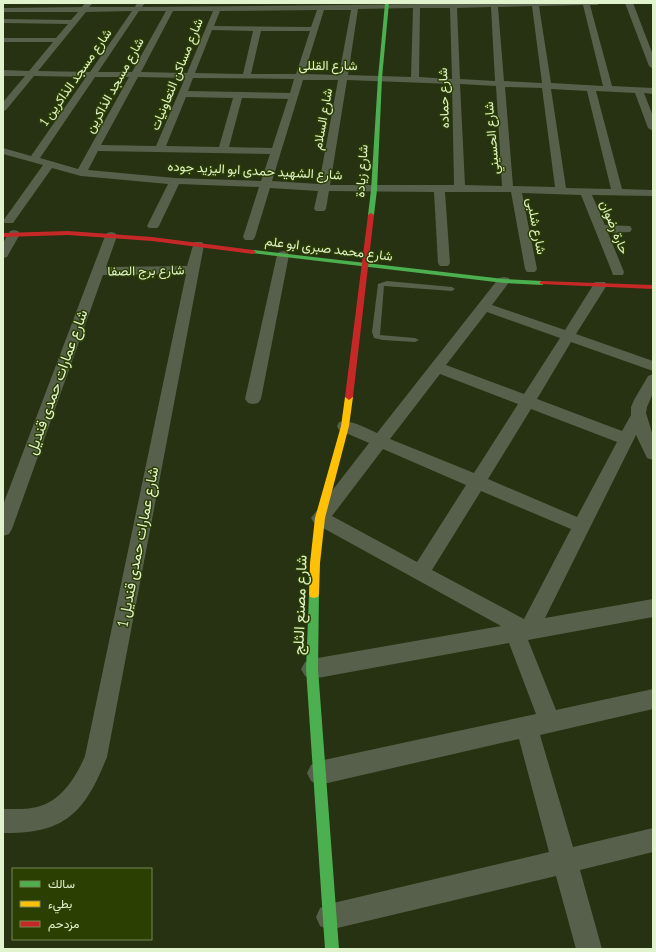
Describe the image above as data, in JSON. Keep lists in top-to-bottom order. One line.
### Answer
{"streets":{"street":["شارع القللى","شارع مساكن التعاونيات","شارع مسجد الذاكرين 1","شارع مسجد الذاكرين","شارع حماده","شارع السلام","شارع الحسيني","شارع الشهيد حمدى ابو اليزيد جوده","شارع زيادة","شارع شلبى","حارة رضوان","شارع محمد صبرى ابو علم","شارع برج الصفا","شارع عمارات حمدى قنديل","شارع عمارات حمدى قنديل 1","شارع مصنع الثلج"]},"crossings":[["شارع القللى","شارع مساكن التعاونيات"],["شارع القللى","شارع مسجد الذاكرين 1"],["شارع القللى","شارع مسجد الذاكرين"],["شارع القللى","شارع حماده"],["شارع القللى","شارع السلام"],["شارع القللى","شارع الحسيني"],["شارع القللى","شارع زيادة"],["شارع مسجد الذاكرين 1","شارع الشهيد حمدى ابو اليزيد جوده"],["شارع مسجد الذاكرين","شارع الشهيد حمدى ابو اليزيد جوده"],["شارع حماده","شارع الشهيد حمدى ابو اليزيد جوده"],["شارع السلام","شارع الشهيد حمدى ابو اليزيد جوده"],["شارع الحسيني","شارع الشهيد حمدى ابو اليزيد جوده"],["شارع الحسيني","شارع شلبى"],["شارع الشهيد حمدى ابو اليزيد جوده","شارع زيادة"],["شارع الشهيد حمدى ابو اليزيد جوده","شارع شلبى"],["شارع الشهيد حمدى ابو اليزيد جوده","حارة رضوان"],["شارع زيادة","شارع محمد صبرى ابو علم"],["شارع زيادة","شارع مصنع الثلج"],["شارع محمد صبرى ابو علم","شارع عمارات حمدى قنديل"],["شارع محمد صبرى ابو علم","شارع عمارات حمدى قنديل 1"],["شارع محمد صبرى ابو علم","شارع مصنع الثلج"],["شارع برج الصفا","شارع عمارات حمدى قنديل"],["شارع برج الصفا","شارع عمارات حمدى قنديل 1"]],"legend":["سالك","بطيء","مزدحم"]}
